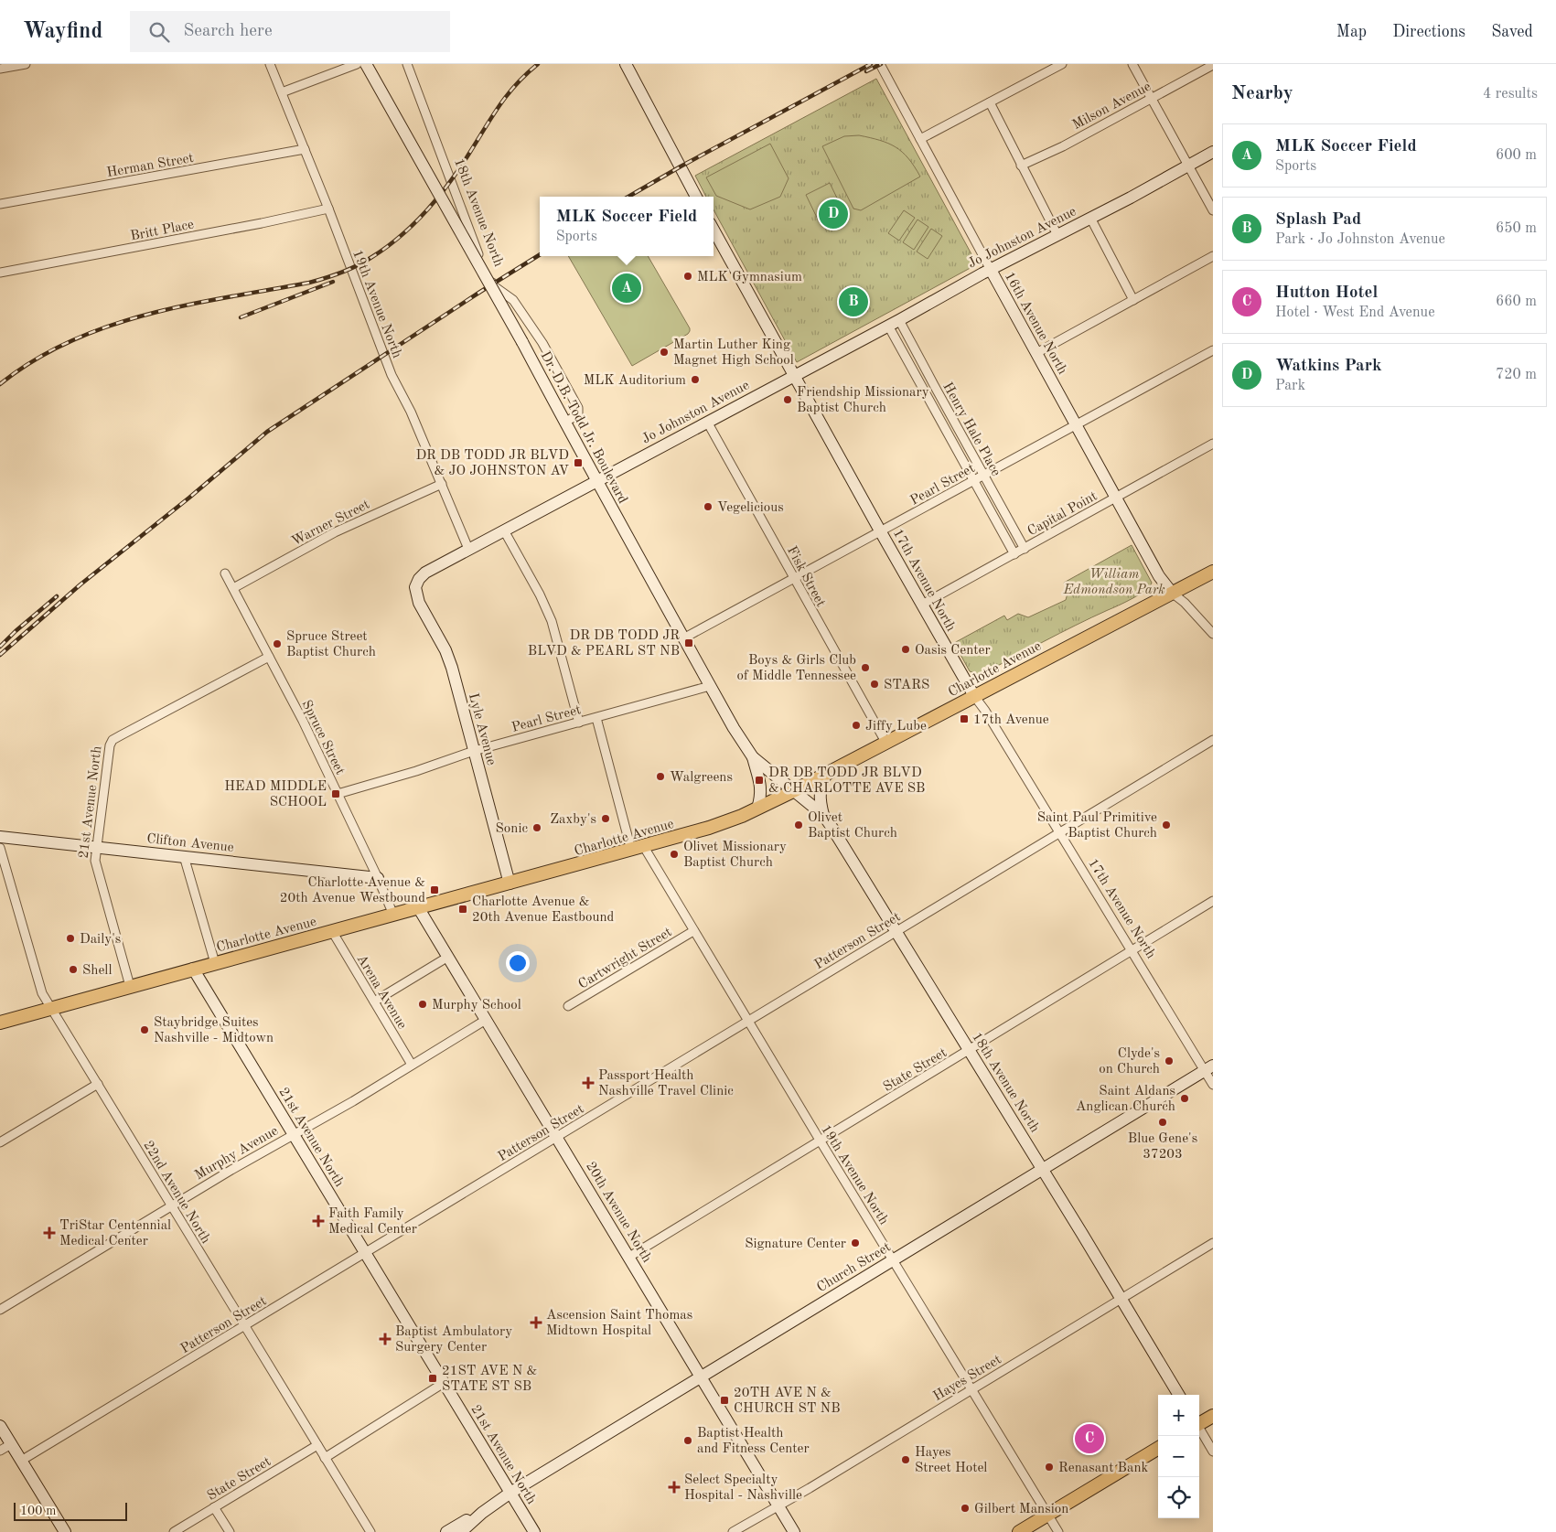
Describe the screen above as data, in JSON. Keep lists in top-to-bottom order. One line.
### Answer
{"streets":{"main road":["18th Avenue North","Jo Johnston Avenue","16th Avenue North","Dr. D.B. Todd Jr. Boulevard","17th Avenue North","Charlotte Avenue","Lyle Avenue","21st Avenue North","Clifton Avenue","20th Avenue North","Church Street"],"street":["Milson Avenue","Herman Street","Britt Place","19th Avenue North","Henry Hale Place","Pearl Street","Capital Point","Warner Street","Fisk Street","Spruce Street","Patterson Street","Cartwright Street","Arena Avenue","State Street","Murphy Avenue","22nd Avenue North","Hayes Street"]},"crossings":[["Herman Street","19th Avenue North"],["18th Avenue North","Dr. D.B. Todd Jr. Boulevard"],["18th Avenue North","Charlotte Avenue"],["18th Avenue North","Patterson Street"],["18th Avenue North","State Street"],["18th Avenue North","Church Street"],["18th Avenue North","Hayes Street"],["Britt Place","19th Avenue North"],["Jo Johnston Avenue","19th Avenue North"],["Jo Johnston Avenue","16th Avenue North"],["Jo Johnston Avenue","Dr. D.B. Todd Jr. Boulevard"],["Jo Johnston Avenue","Henry Hale Place"],["Jo Johnston Avenue","Fisk Street"],["Jo Johnston Avenue","17th Avenue North"],["Jo Johnston Avenue","Lyle Avenue"],["19th Avenue North","Pearl Street"],["19th Avenue North","Warner Street"],["19th Avenue North","Charlotte Avenue"],["19th Avenue North","Patterson Street"],["19th Avenue North","Cartwright Street"],["19th Avenue North","State Street"],["19th Avenue North","Church Street"],["19th Avenue North","Hayes Street"],["16th Avenue North","Pearl Street"],["16th Avenue North","Capital Point"],["16th Avenue North","Charlotte Avenue"],["Dr. D.B. Todd Jr. Boulevard","Pearl Street"],["Dr. D.B. Todd Jr. Boulevard","Charlotte Avenue"],["Henry Hale Place","Pearl Street"],["Henry Hale Place","Capital Point"],["Pearl Street","Fisk Street"],["Pearl Street","17th Avenue North"],["Pearl Street","Lyle Avenue"],["Pearl Street","Spruce Street"],["Capital Point","17th Avenue North"],["Warner Street","Spruce Street"],["Fisk Street","Charlotte Avenue"],["17th Avenue North","Charlotte Avenue"],["17th Avenue North","Patterson Street"],["17th Avenue North","State Street"],["17th Avenue North","Church Street"],["Charlotte Avenue","Lyle Avenue"],["Charlotte Avenue","Spruce Street"],["Charlotte Avenue","21st Avenue North"],["Charlotte Avenue","Arena Avenue"],["Charlotte Avenue","22nd Avenue North"],["Charlotte Avenue","20th Avenue North"],["Spruce Street","21st Avenue North"],["Spruce Street","Clifton Avenue"],["21st Avenue North","Clifton Avenue"],["21st Avenue North","Patterson Street"],["21st Avenue North","Murphy Avenue"],["21st Avenue North","Church Street"],["Patterson Street","22nd Avenue North"],["Patterson Street","20th Avenue North"],["Arena Avenue","Murphy Avenue"],["State Street","22nd Avenue North"],["State Street","20th Avenue North"],["Murphy Avenue","22nd Avenue North"],["Murphy Avenue","20th Avenue North"],["20th Avenue North","Church Street"],["20th Avenue North","Hayes Street"]],"parks":["William Edmondson Park"],"places":{"other":["MLK Gymnasium","Martin Luther King Magnet High School","MLK Auditorium","Friendship Missionary Baptist Church","Vegelicious","Spruce Street Baptist Church","Oasis Center","Boys & Girls Club of Middle Tennessee","STARS","Jiffy Lube","Walgreens","Zaxby's","Olivet Baptist Church","Saint Paul Primitive Baptist Church","Sonic","Olivet Missionary Baptist Church","Daily's","Shell","Murphy School","Staybridge Suites Nashville - Midtown","Clyde's on Church","Saint Aldans Anglican Church","Blue Gene's 37203","Signature Center","Baptist Health and Fitness Center","Hayes Street Hotel","Renasant Bank","Gilbert Mansion"],"transit":["DR DB TODD JR BLVD & JO JOHNSTON AV","DR DB TODD JR BLVD & PEARL ST NB","17th Avenue","DR DB TODD JR BLVD & CHARLOTTE AVE SB","HEAD MIDDLE SCHOOL","Charlotte Avenue & 20th Avenue Westbound","Charlotte Avenue & 20th Avenue Eastbound","21ST AVE N & STATE ST SB","20TH AVE N & CHURCH ST NB"],"health":["Passport Health Nashville Travel Clinic","Faith Family Medical Center","TriStar Centennial Medical Center","Ascension Saint Thomas Midtown Hospital","Baptist Ambulatory Surgery Center","Select Specialty Hospital - Nashville"]},"scale_bar":"100 m","page":{"header":"Wayfind","search":"Search here","nav":["Map","Directions","Saved"],"heading":["Nearby","4 results"],"list":[{"mark":"A","name":"MLK Soccer Field","note":"Sports","value":"600 m"},{"mark":"B","name":"Splash Pad","note":"Park · Jo Johnston Avenue","value":"650 m"},{"mark":"C","name":"Hutton Hotel","note":"Hotel · West End Avenue","value":"660 m"},{"mark":"D","name":"Watkins Park","note":"Park","value":"720 m"}],"popup":["MLK Soccer Field","Sports"],"pins":["D","A","B","C"],"map_buttons":["+","−"],"scale":"100 m"}}
